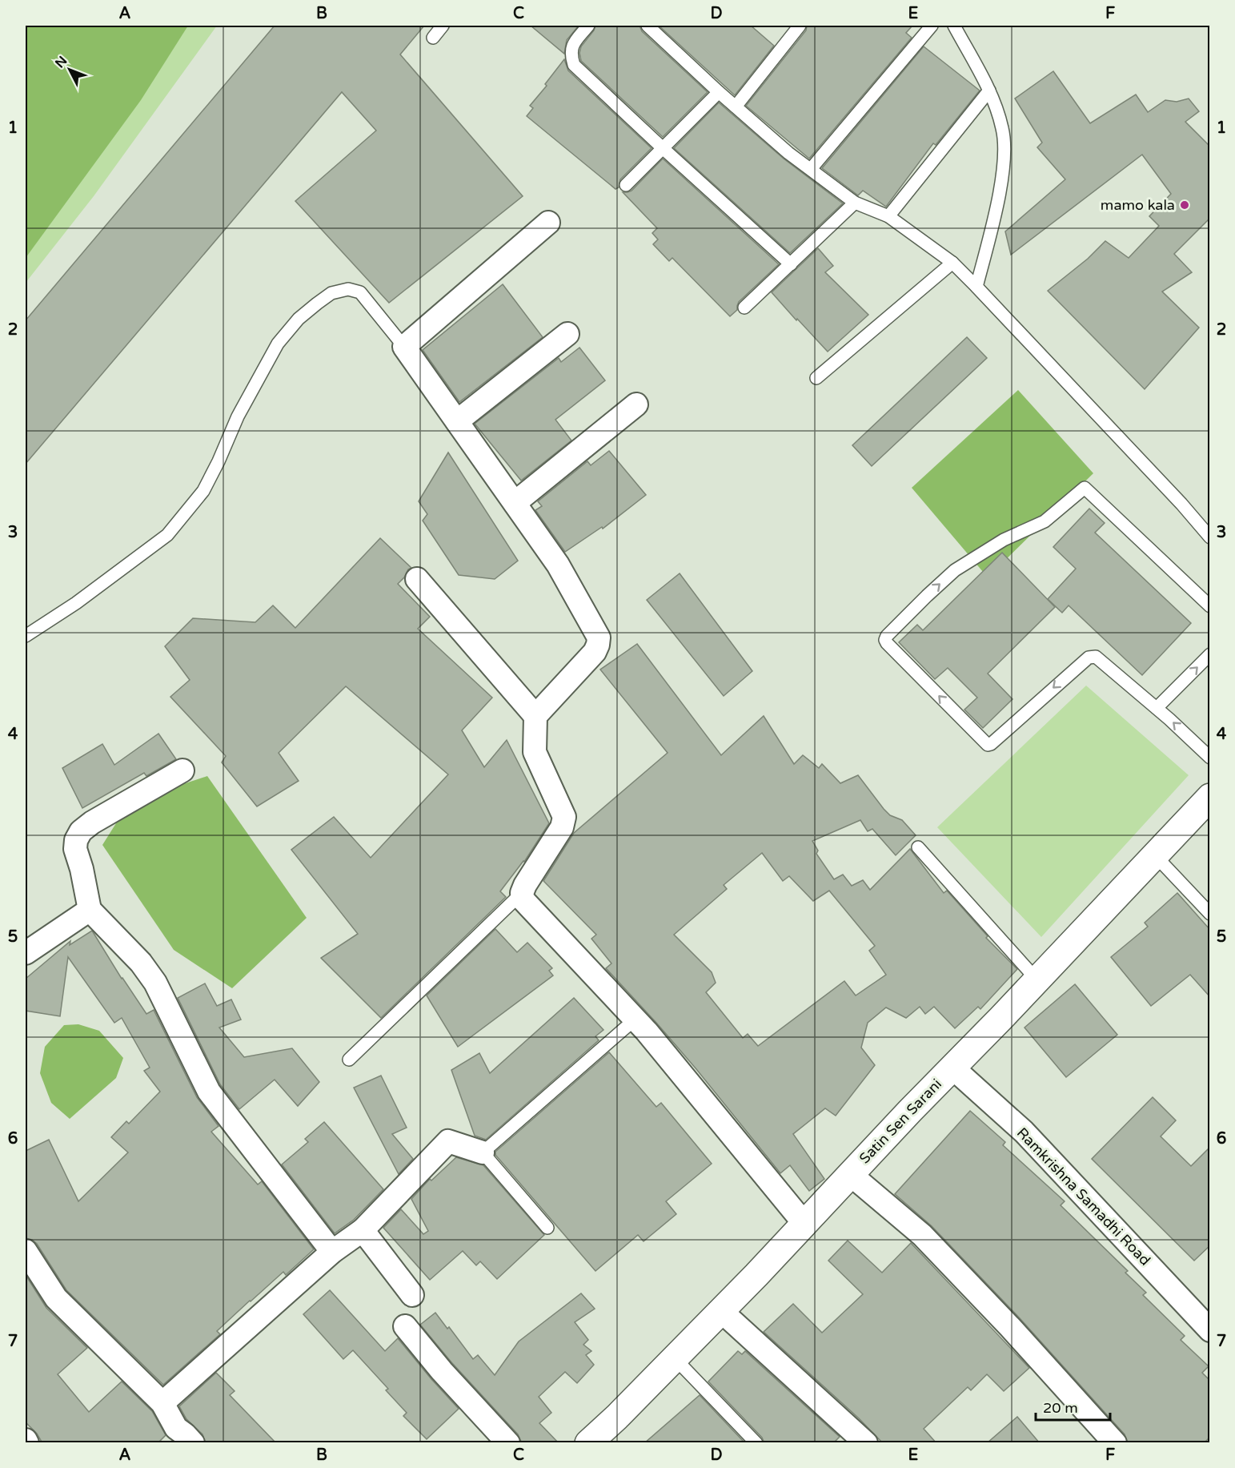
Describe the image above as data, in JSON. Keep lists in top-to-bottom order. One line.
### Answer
{"streets":{"main road":["Satin Sen Sarani"],"street":["Ramkrishna Samadhi Road"]},"crossings":[["Satin Sen Sarani","Ramkrishna Samadhi Road"]],"places":["mamo kala"],"scale_bar":"20 m","north":"top left","grid":{"columns":["A","B","C","D","E","F"],"rows":["1","2","3","4","5","6","7"]}}
